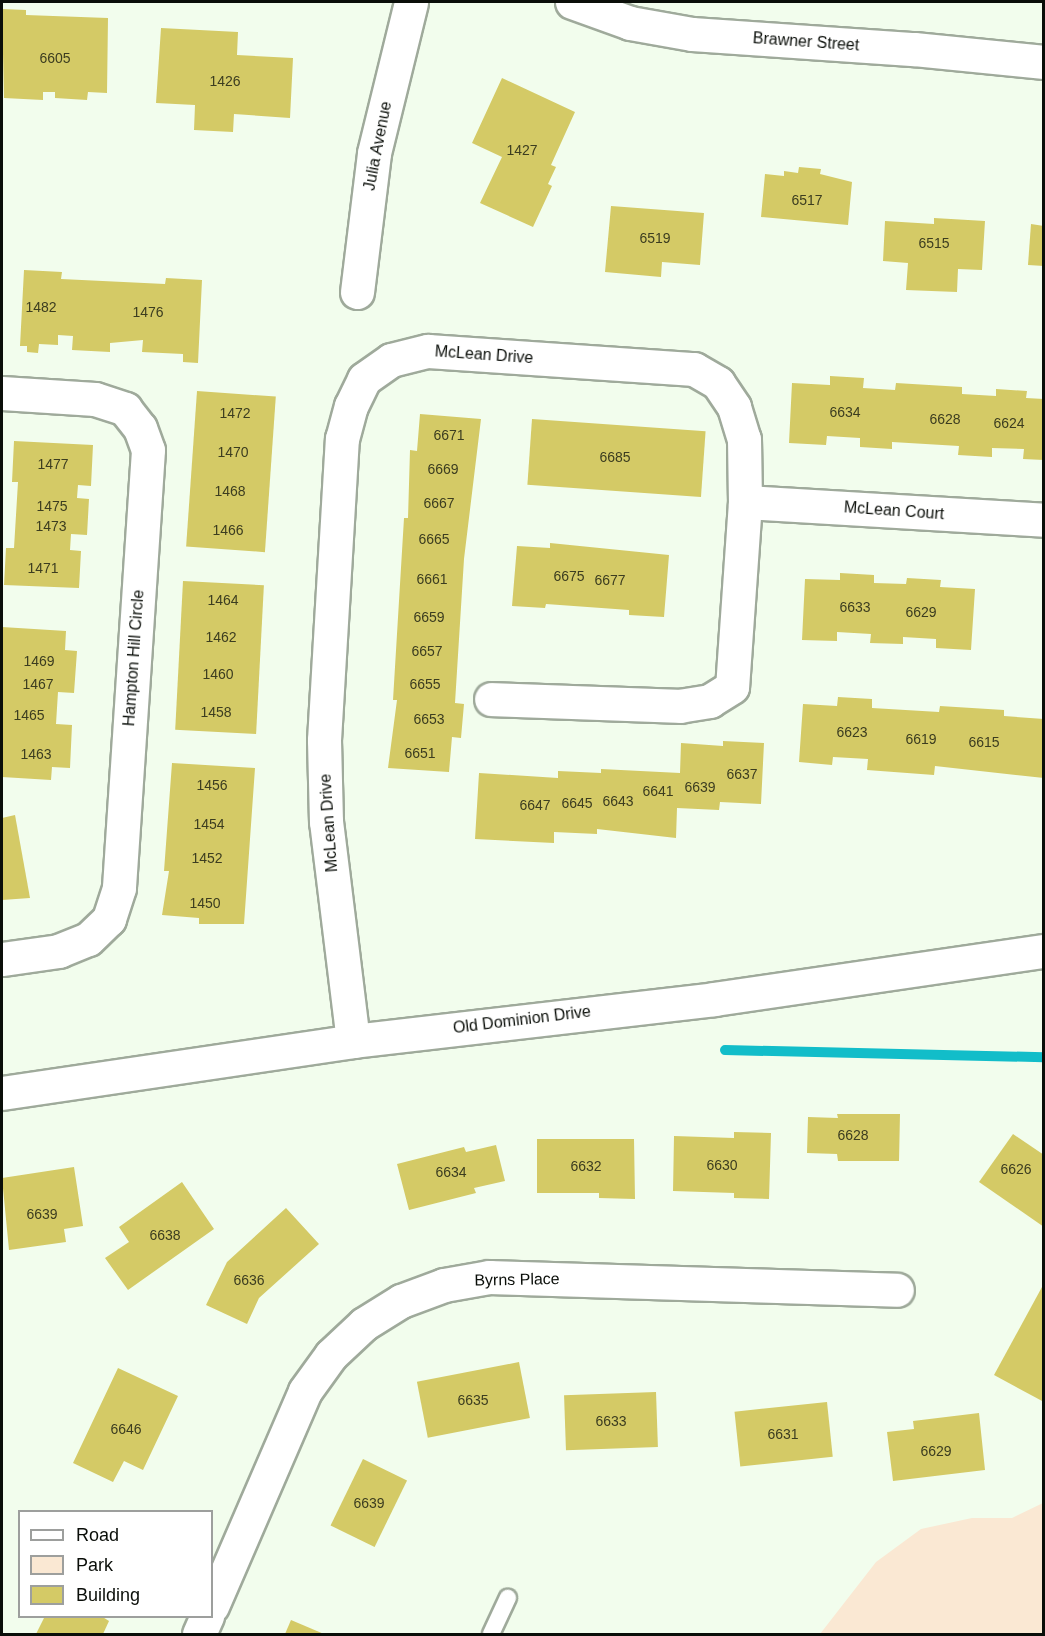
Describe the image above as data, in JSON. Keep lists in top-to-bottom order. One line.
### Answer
{"streets":{"street":["Brawner Street","Julia Avenue","McLean Drive","McLean Court","Hampton Hill Circle","Old Dominion Drive","Byrns Place"]},"crossings":[["McLean Drive","McLean Court"],["McLean Drive","Old Dominion Drive"]],"house_numbers":["6605","1426","1427","6517","6519","6515","1482","1476","6634","1472","6628","6624","6671","1470","6685","1477","6669","1468","6667","1475","1473","1466","6665","1471","6675","6661","6677","1464","6633","6629","6659","1462","6657","1469","1460","1467","6655","1458","1465","6653","6623","6619","6615","6651","1463","6637","1456","6639","6641","6643","6645","6647","1454","1452","1450","6628","6630","6632","6626","6634","6639","6638","6636","6635","6633","6646","6631","6629","6639"],"legend":["Road","Park","Building"]}
